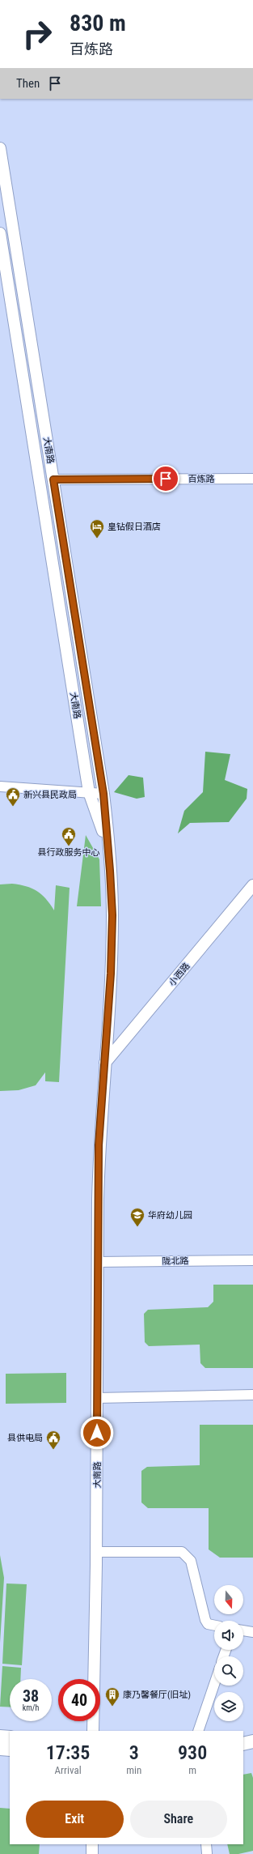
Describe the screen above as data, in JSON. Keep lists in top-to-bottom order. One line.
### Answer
{"streets":{"street":["大南路","百炼路","小西路","陇北路"]},"crossings":[["大南路","百炼路"],["大南路","小西路"],["大南路","陇北路"]],"places":{"hotel":["皇钻假日酒店"],"public building":["新兴县民政局","县行政服务中心","县供电局"],"school or university":["华府幼儿园"],"building":["康乃馨餐厅(旧址)"]},"north":"bottom","page":{"turn":["830 m","百炼路"],"then":"Then","speed":"38 km/h","limit":"40","eta":["17:35","Arrival","3","min","930","m"],"buttons":["Exit","Share"]}}
